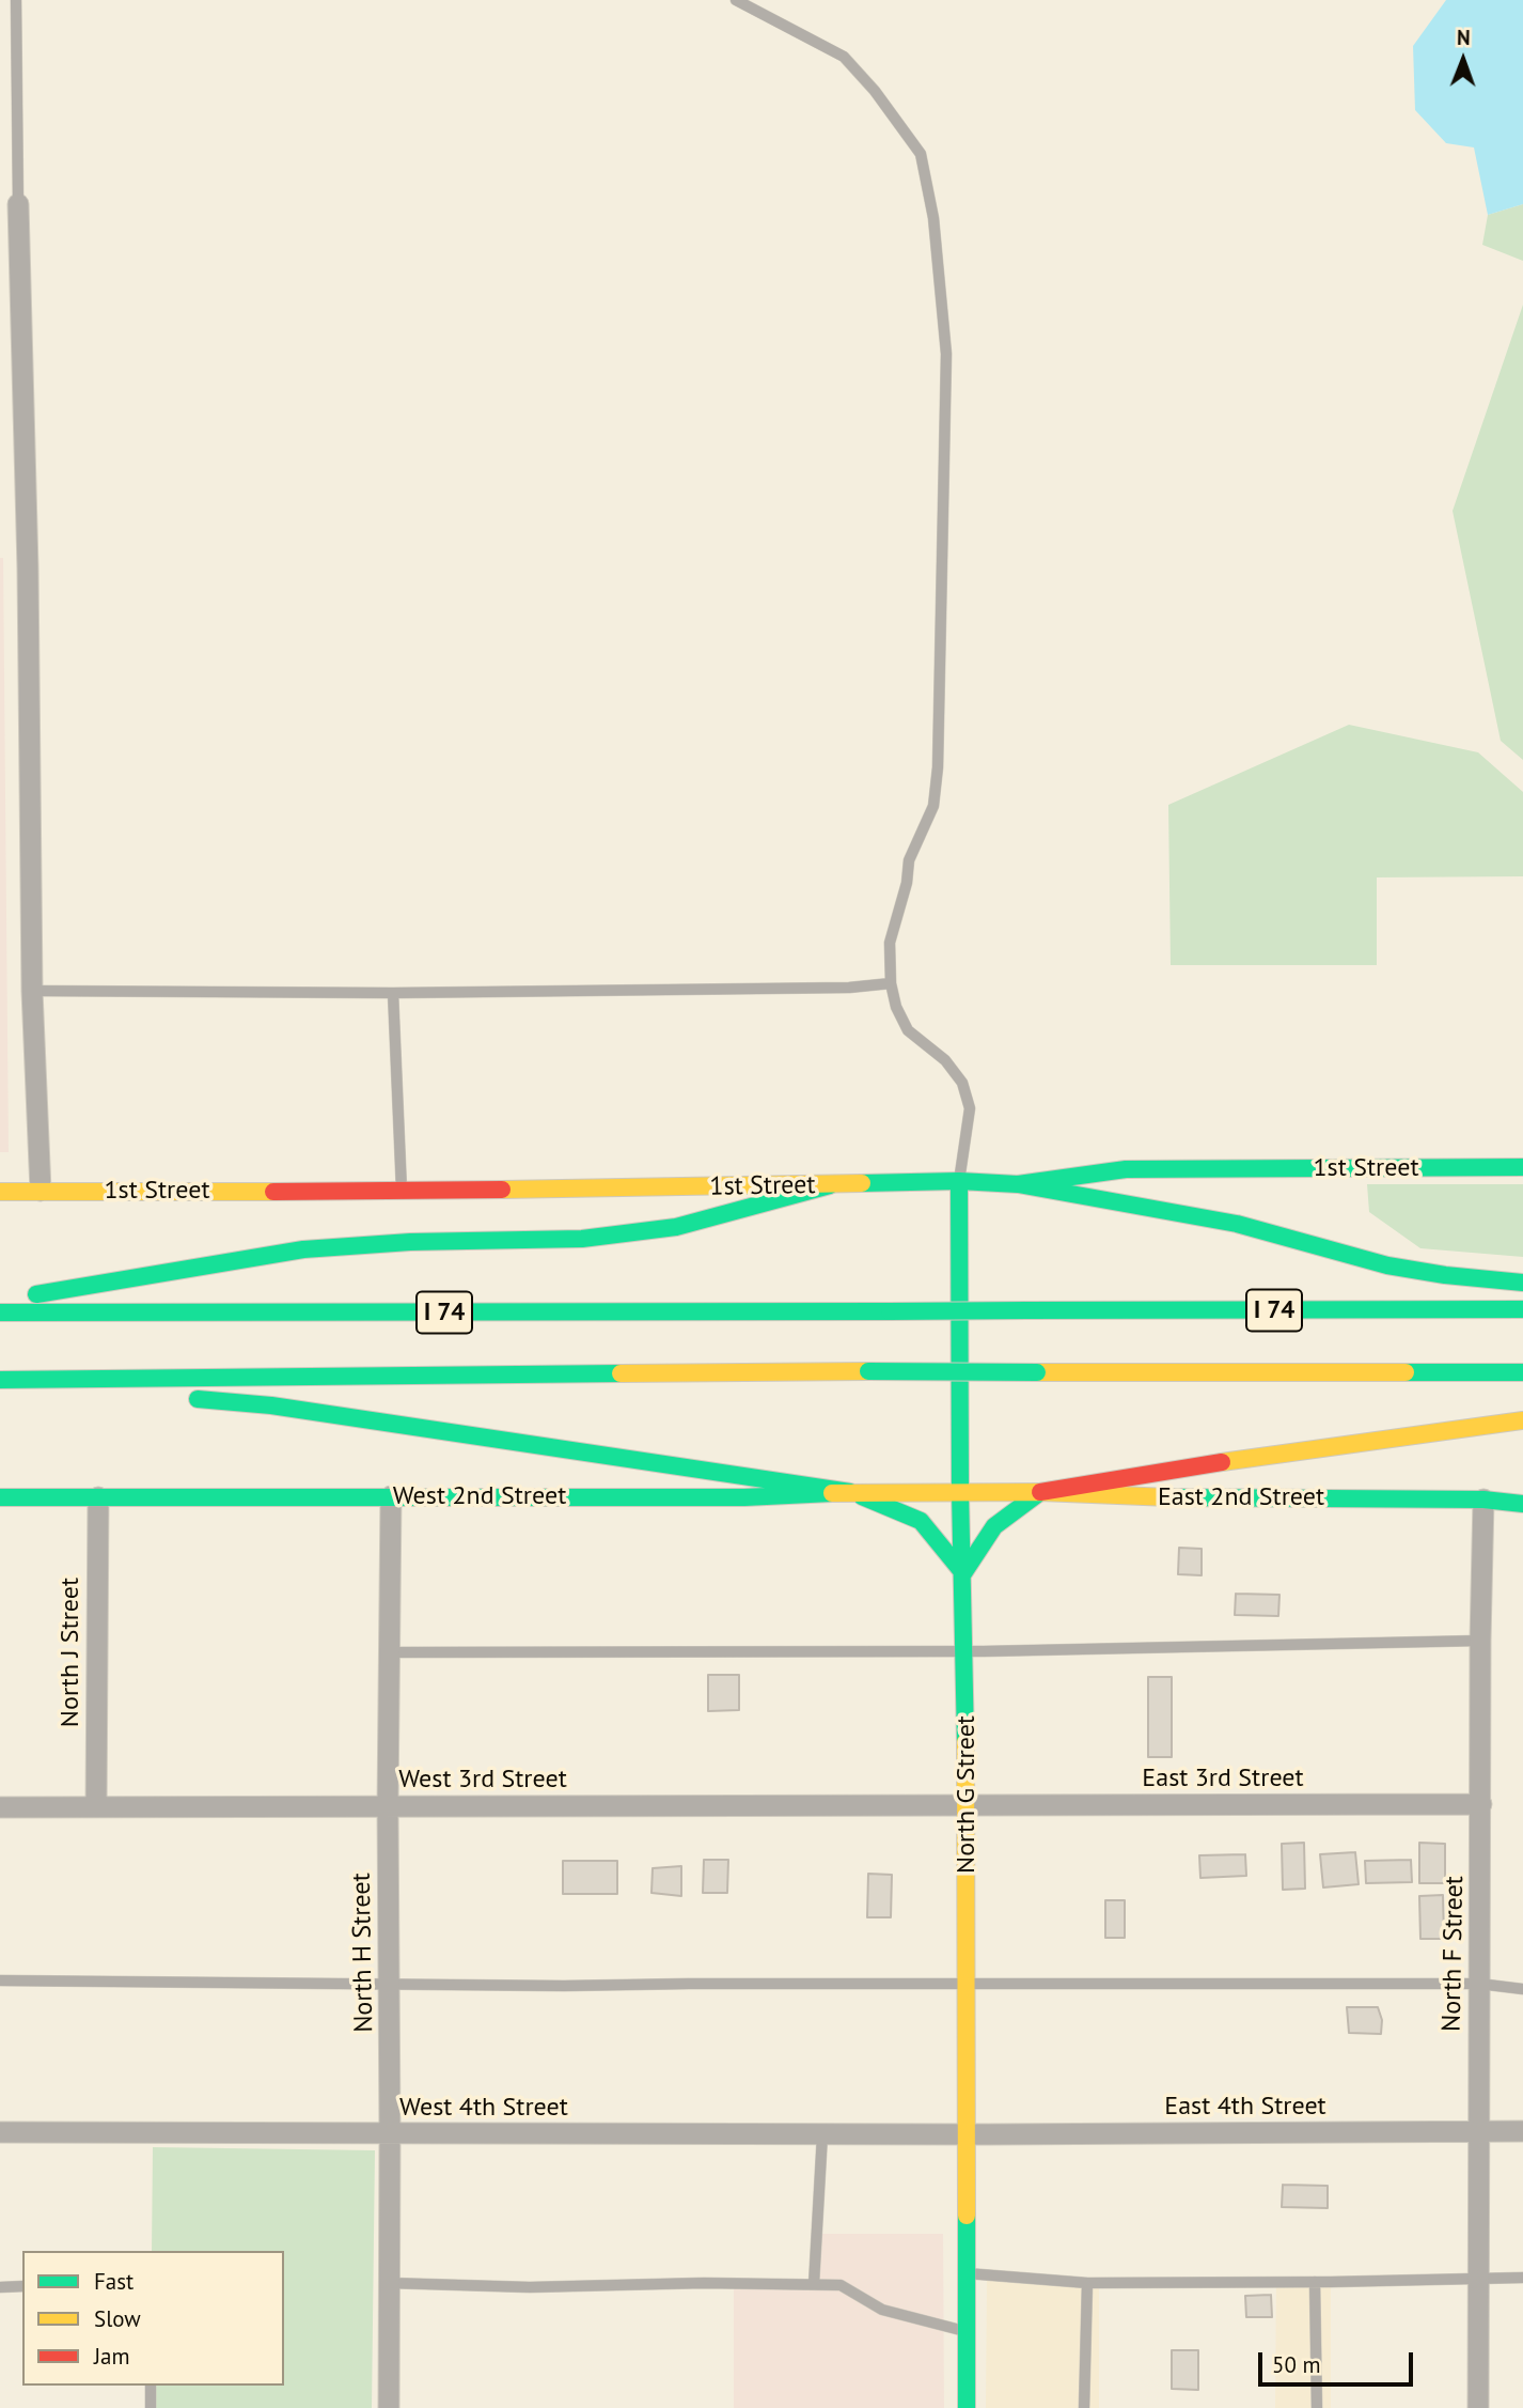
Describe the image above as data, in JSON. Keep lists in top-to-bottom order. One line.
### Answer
{"streets":{"main road":["1st Street","I 74","West 2nd Street","East 2nd Street","North G Street"],"street":["North J Street","East 3rd Street","West 3rd Street","North H Street","North F Street","East 4th Street","West 4th Street"]},"crossings":[["1st Street","North G Street"],["West 2nd Street","East 2nd Street"],["West 2nd Street","North J Street"],["West 2nd Street","North G Street"],["West 2nd Street","North H Street"],["East 2nd Street","North G Street"],["East 2nd Street","North F Street"],["North J Street","West 3rd Street"],["East 3rd Street","West 3rd Street"],["East 3rd Street","North G Street"],["East 3rd Street","North F Street"],["West 3rd Street","North G Street"],["West 3rd Street","North H Street"],["North G Street","East 4th Street"],["North G Street","West 4th Street"],["North H Street","West 4th Street"],["North F Street","East 4th Street"],["East 4th Street","West 4th Street"]],"legend":["Fast","Slow","Jam"],"scale_bar":"50 m","north":"top"}
